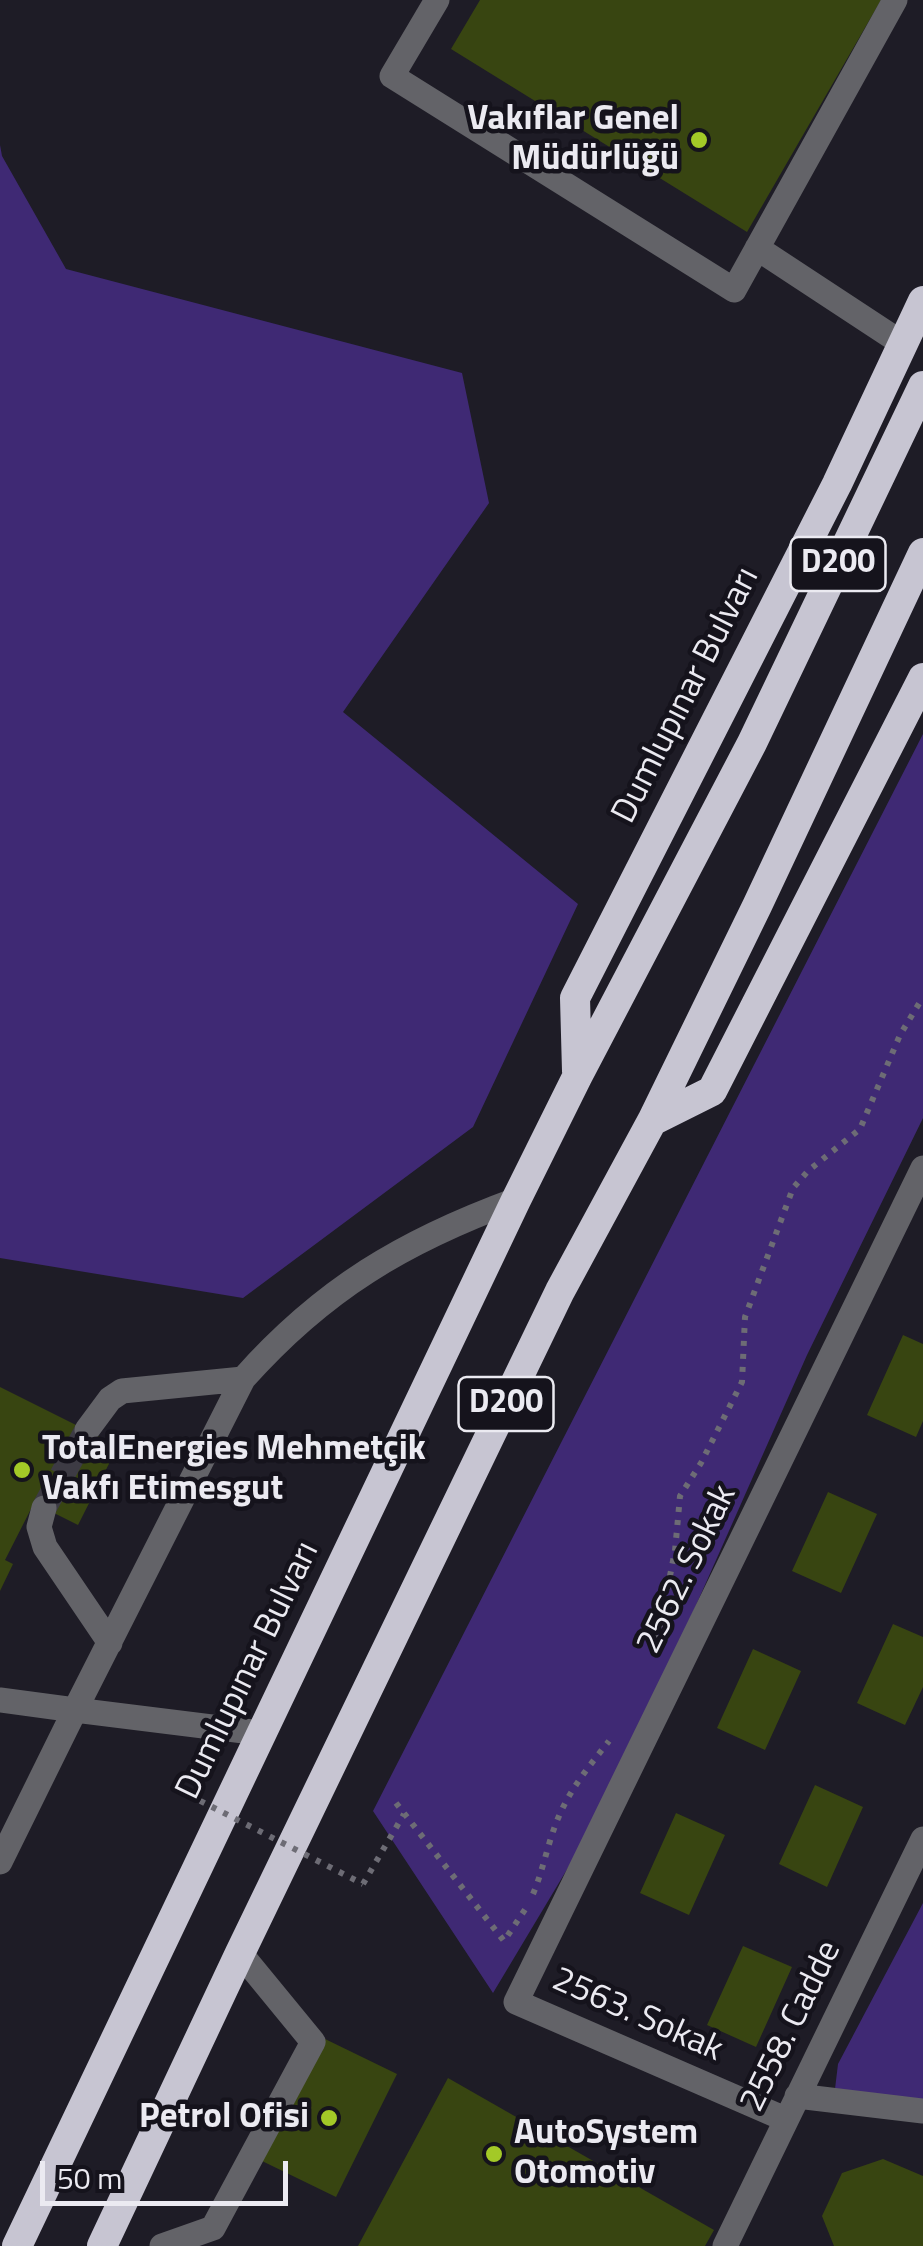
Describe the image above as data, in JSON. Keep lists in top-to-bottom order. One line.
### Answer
{"streets":{"highway":["D200","Dumlupınar Bulvarı"],"street":["2562. Sokak","2563. Sokak","2558. Cadde"]},"crossings":[["2562. Sokak","2563. Sokak"],["2563. Sokak","2558. Cadde"]],"places":["Vakıflar Genel Müdürlüğü","TotalEnergies Mehmetçik Vakfı Etimesgut","Petrol Ofisi","AutoSystem Otomotiv"],"scale_bar":"50 m"}
